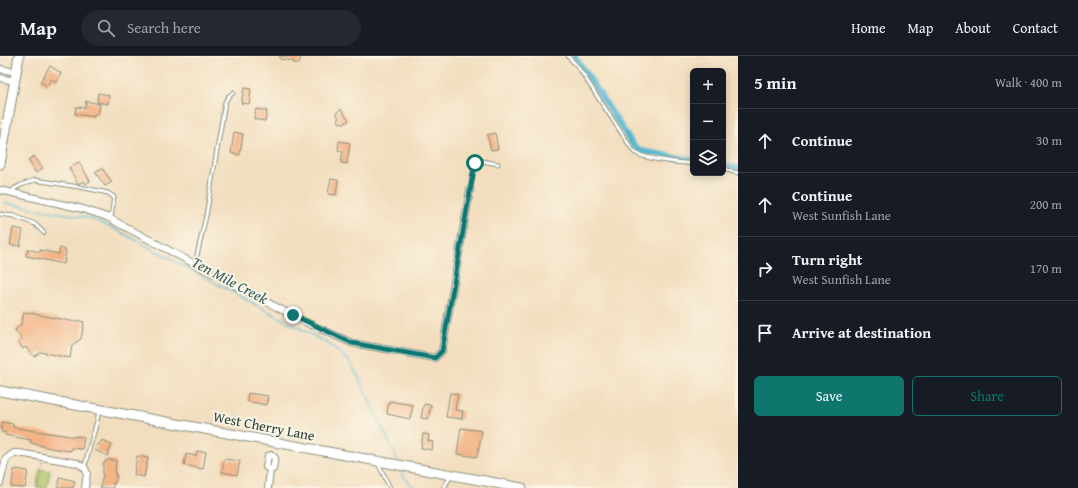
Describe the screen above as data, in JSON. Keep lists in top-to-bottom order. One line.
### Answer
{"streets":{"main road":["West Cherry Lane"]},"water":["Ten Mile Creek"],"page":{"header":"Map","search":"Search here","nav":["Home","Map","About","Contact"],"heading":["5 min","Walk · 400 m"],"map_buttons":["+","−"],"list":[["Continue","30 m"],["Continue","West Sunfish Lane","200 m"],["Turn right","West Sunfish Lane","170 m"],"Arrive at destination"],"buttons":["Save","Share"]}}
